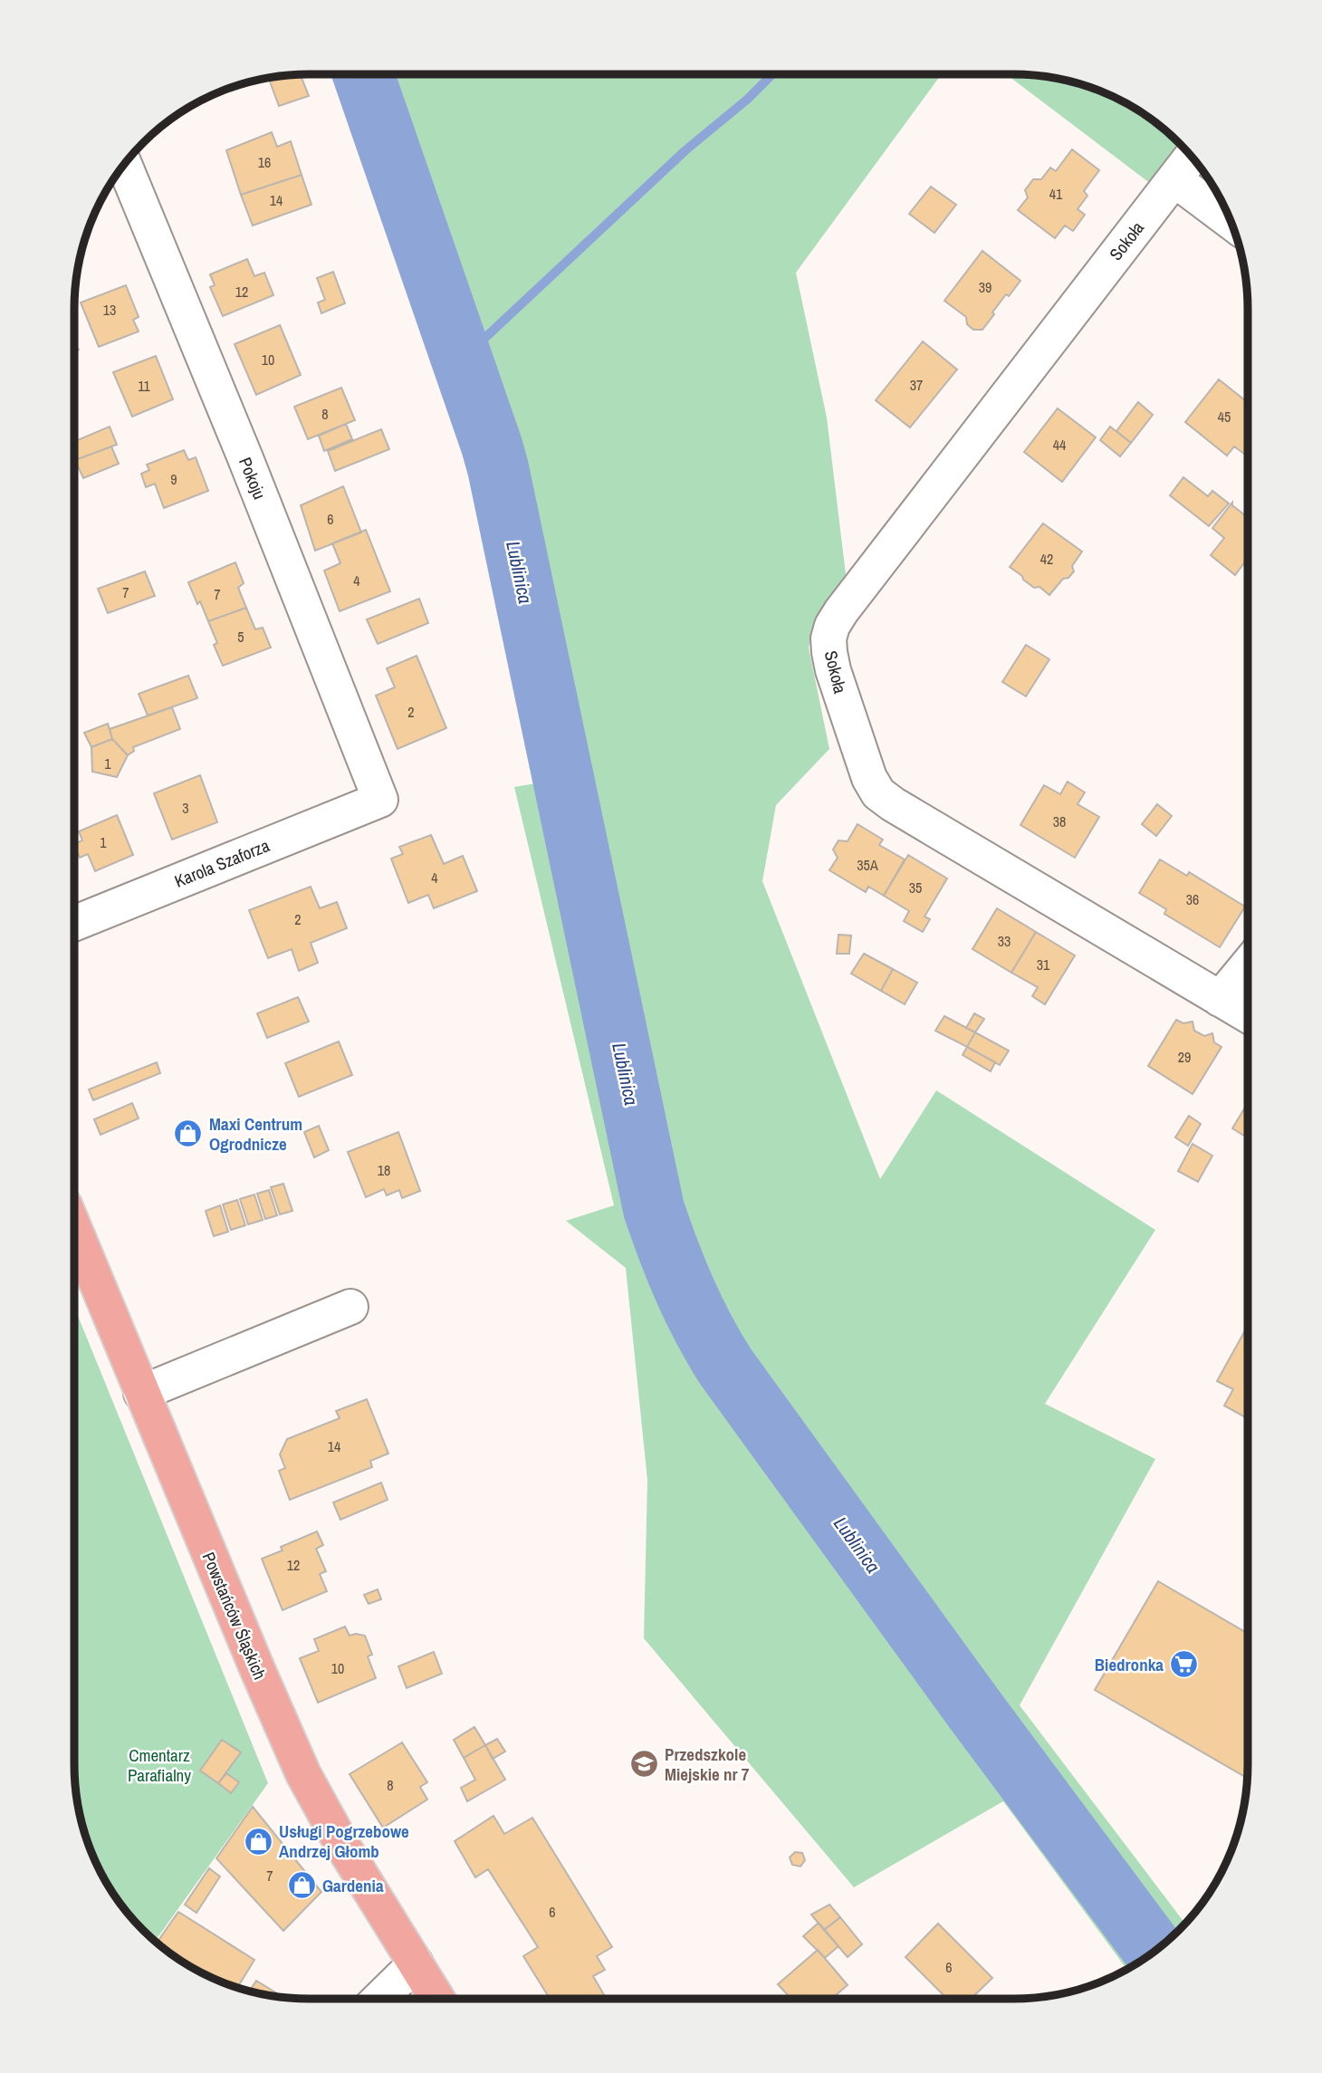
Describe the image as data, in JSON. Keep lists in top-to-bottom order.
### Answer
{
  "streets": {
    "main road": ["Powstańców Śląskich"],
    "street": ["Sokoła", "Pokoju", "Karola Szaforza"]
  },
  "crossings": [
    ["Pokoju", "Karola Szaforza"]
  ],
  "water": ["Lublinica"],
  "parks": ["Cmentarz Parafialny"],
  "places": {
    "shop": ["Maxi Centrum Ogrodnicze", "Usługi Pogrzebowe Andrzej Głomb", "Gardenia"],
    "supermarket": ["Biedronka"],
    "school or university": ["Przedszkole Miejskie nr 7"]
  },
  "house_numbers": [
    "16",
    "41",
    "14",
    "39",
    "12",
    "13",
    "10",
    "37",
    "11",
    "8",
    "45",
    "44",
    "9",
    "6",
    "42",
    "4",
    "7",
    "7",
    "5",
    "2",
    "1",
    "3",
    "38",
    "1",
    "35A",
    "4",
    "35",
    "36",
    "2",
    "33",
    "31",
    "29",
    "18",
    "14",
    "12",
    "10",
    "8",
    "7",
    "6",
    "6"
  ]
}
